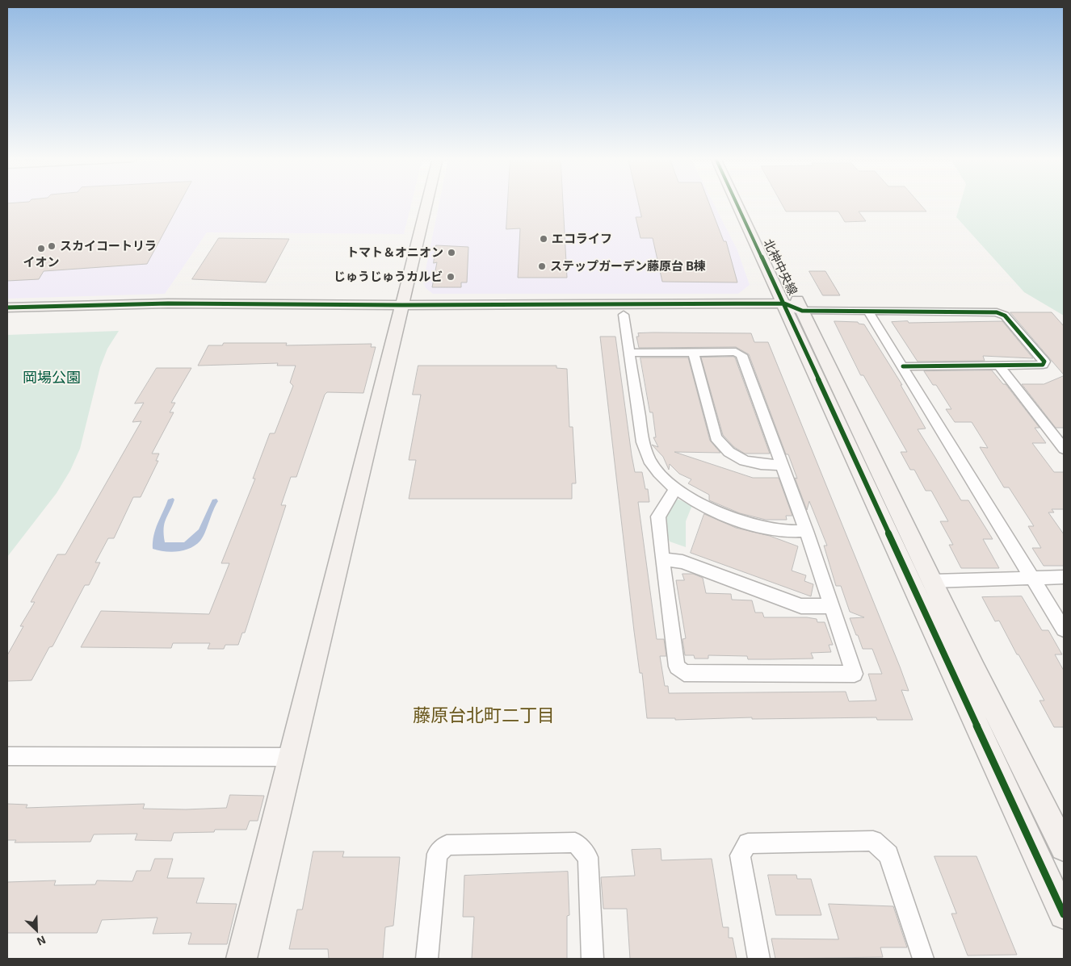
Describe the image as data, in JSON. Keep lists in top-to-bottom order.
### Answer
{
  "streets": {
    "street": ["北神中央線"]
  },
  "districts": ["藤原台北町二丁目"],
  "parks": ["岡場公園"],
  "places": [
    "エコライフ",
    "スカイコートリラ",
    "イオン",
    "トマト＆オニオン",
    "ステップガーデン藤原台 B棟",
    "じゅうじゅうカルビ"
  ],
  "north": "bottom right"
}
